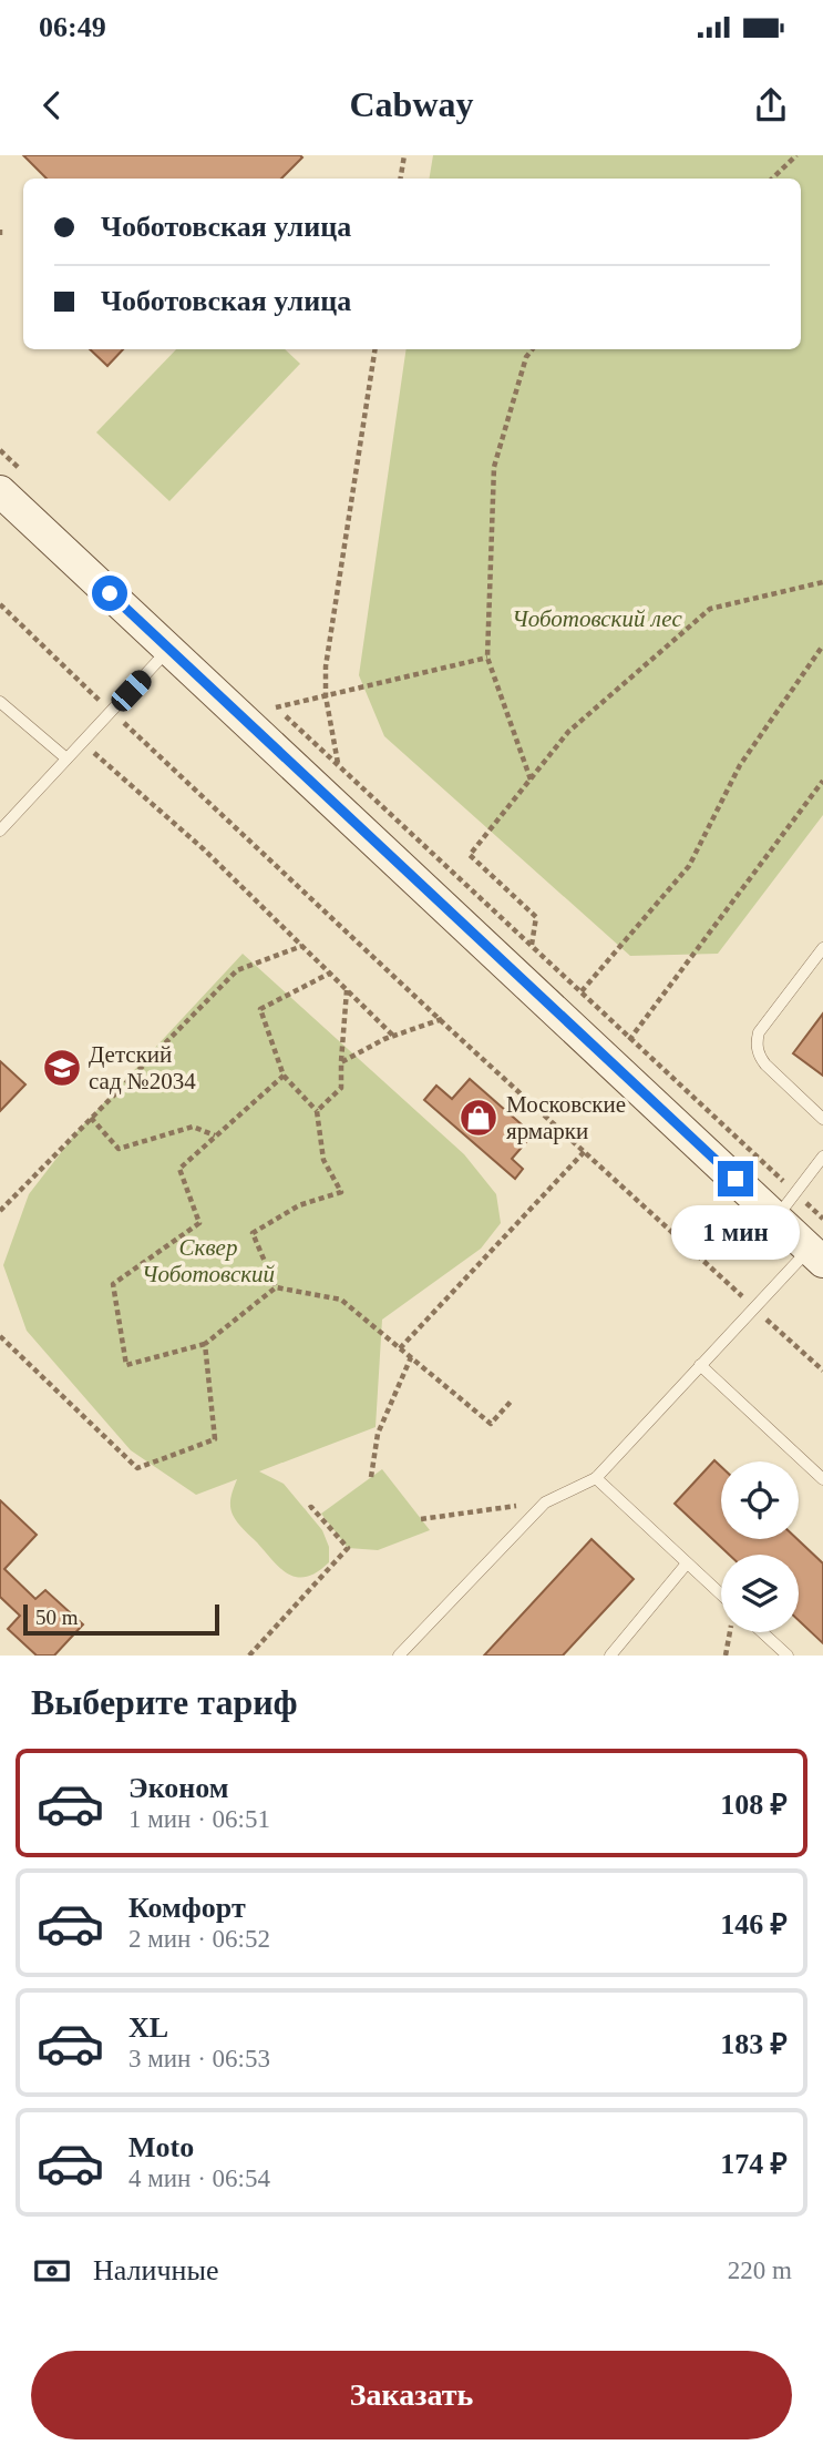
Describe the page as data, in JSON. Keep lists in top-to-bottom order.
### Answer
{
  "parks": ["Чоботовский лес", "Сквер Чоботовский"],
  "places": {
    "school or university": ["Детский сад №2034"],
    "shop": ["Московские ярмарки"]
  },
  "scale_bar": "50 m",
  "page": {
    "status": "06:49",
    "header": "Cabway",
    "banner": ["Чоботовская улица", "Чоботовская улица"],
    "bubble": "1 мин",
    "scale": "50 m",
    "heading": "Выберите тариф",
    "list": [
      {
        "name": "Эконом",
        "note": "1 мин · 06:51",
        "value": "108 ₽"
      },
      {
        "name": "Комфорт",
        "note": "2 мин · 06:52",
        "value": "146 ₽"
      },
      {
        "name": "XL",
        "note": "3 мин · 06:53",
        "value": "183 ₽"
      },
      {
        "name": "Moto",
        "note": "4 мин · 06:54",
        "value": "174 ₽"
      }
    ],
    "pay": ["Наличные", "220 m"],
    "buttons": "Заказать"
  }
}
